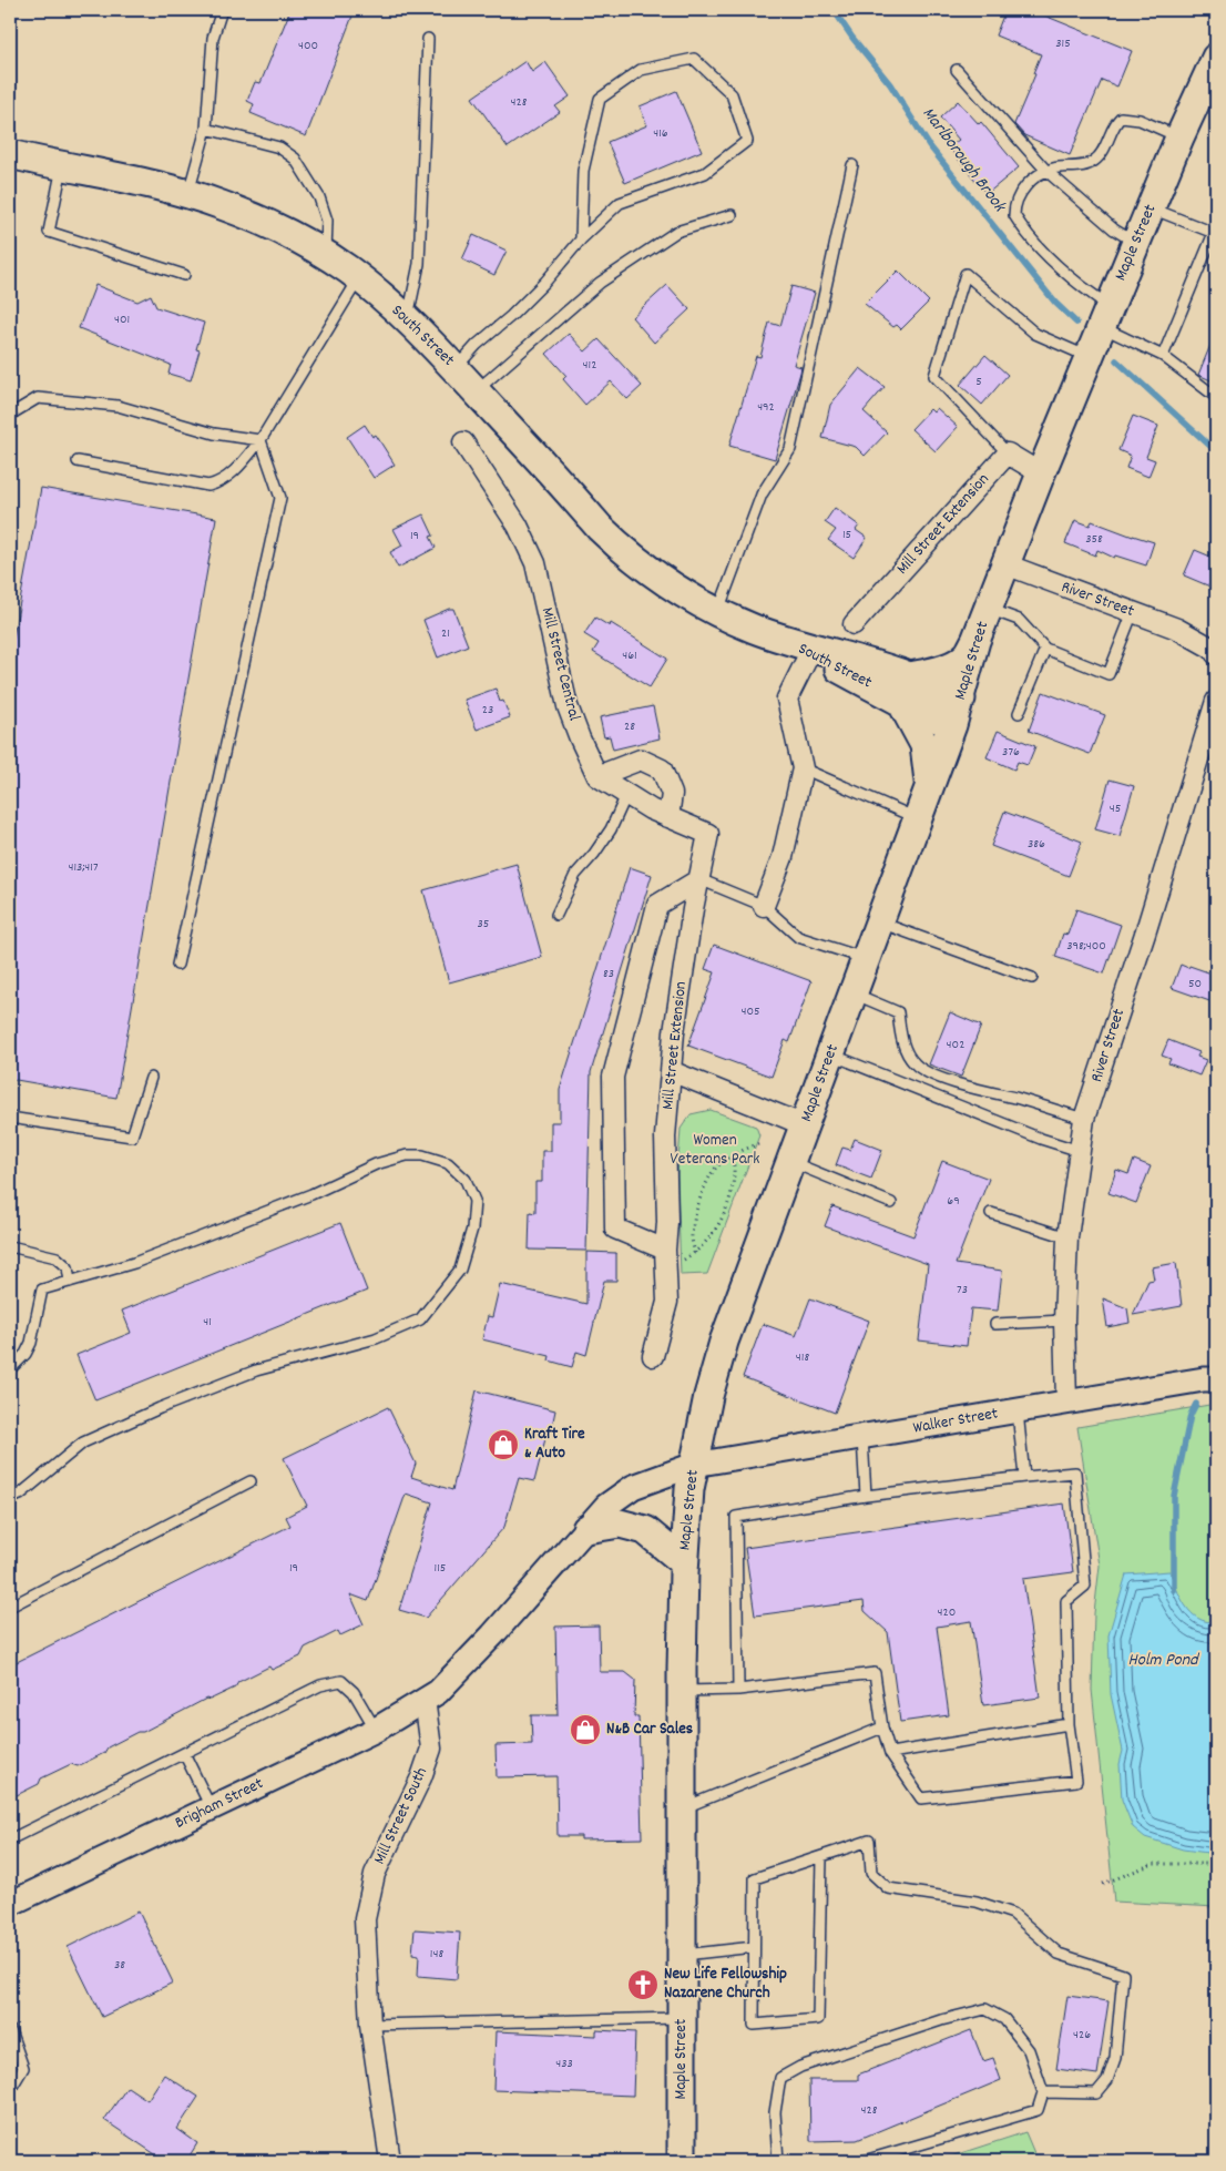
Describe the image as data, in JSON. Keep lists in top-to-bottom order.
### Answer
{
  "streets": {
    "main road": ["Maple Street", "South Street"],
    "street": [
      "Mill Street Extension",
      "River Street",
      "Mill Street Central",
      "Walker Street",
      "Brigham Street",
      "Mill Street South"
    ]
  },
  "crossings": [
    ["Maple Street", "South Street"],
    ["Maple Street", "River Street"],
    ["Maple Street", "Walker Street"],
    ["River Street", "Walker Street"],
    ["Brigham Street", "Mill Street South"]
  ],
  "water": ["Marlborough Brook", "Holm Pond"],
  "parks": ["Women Veterans Park"],
  "places": {
    "shop": ["Kraft Tire & Auto", "N&B Car Sales"],
    "church": ["New Life Fellowship Nazarene Church"]
  },
  "house_numbers": [
    "315",
    "400",
    "428",
    "416",
    "401",
    "412",
    "5",
    "492",
    "15",
    "19",
    "358",
    "21",
    "461",
    "23",
    "28",
    "376",
    "45",
    "386",
    "413;417",
    "35",
    "398;400",
    "83",
    "50",
    "405",
    "402",
    "69",
    "73",
    "41",
    "418",
    "19",
    "115",
    "420",
    "148",
    "38",
    "426",
    "433",
    "428"
  ]
}
